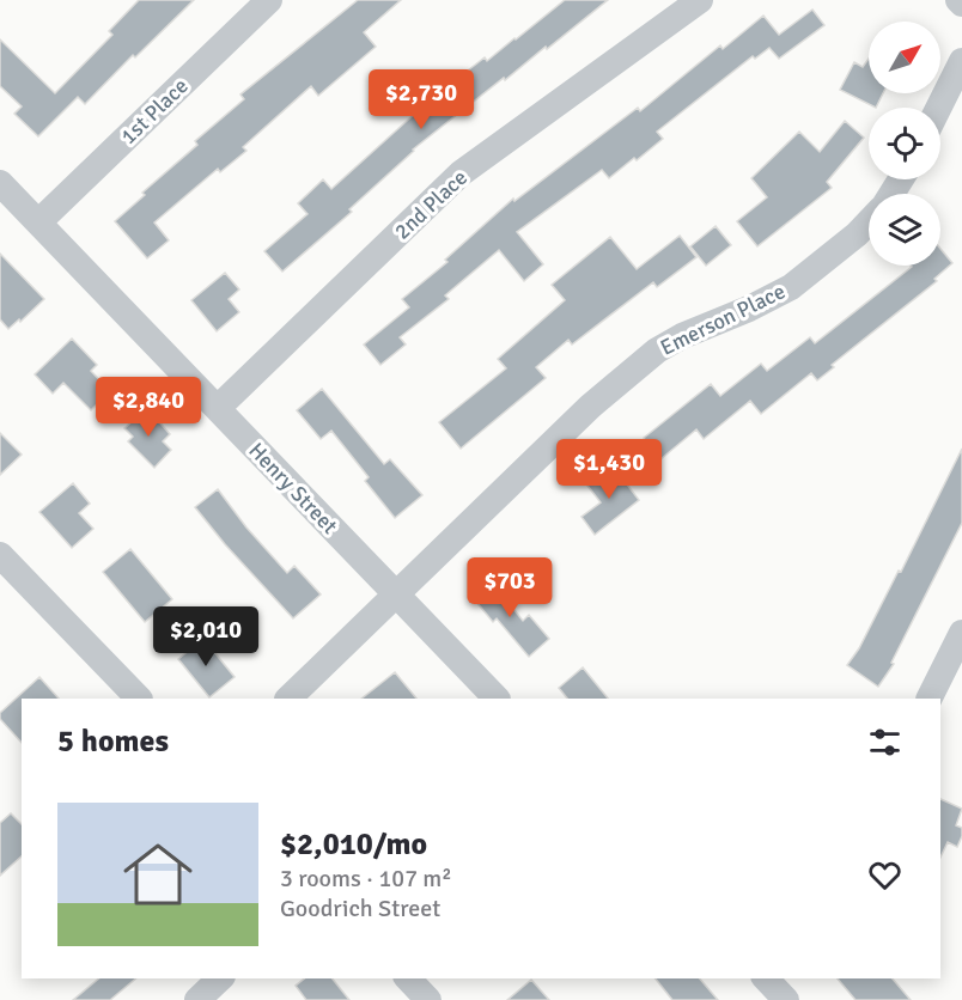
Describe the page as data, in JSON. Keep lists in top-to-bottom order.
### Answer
{
  "streets": {
    "street": [
      "1st Place",
      "2nd Place",
      "Emerson Place",
      "Henry Street"
    ]
  },
  "crossings": [
    ["1st Place", "Henry Street"],
    ["2nd Place", "Henry Street"],
    ["Emerson Place", "Henry Street"]
  ],
  "north": "top right",
  "page": {
    "price": [
      "$2,730",
      "$2,840",
      "$1,430",
      "$703",
      "$2,010"
    ],
    "heading": "5 homes",
    "list": [
      {
        "name": "$2,010/mo",
        "note": "3 rooms · 107 m² · Goodrich Street"
      }
    ]
  }
}
